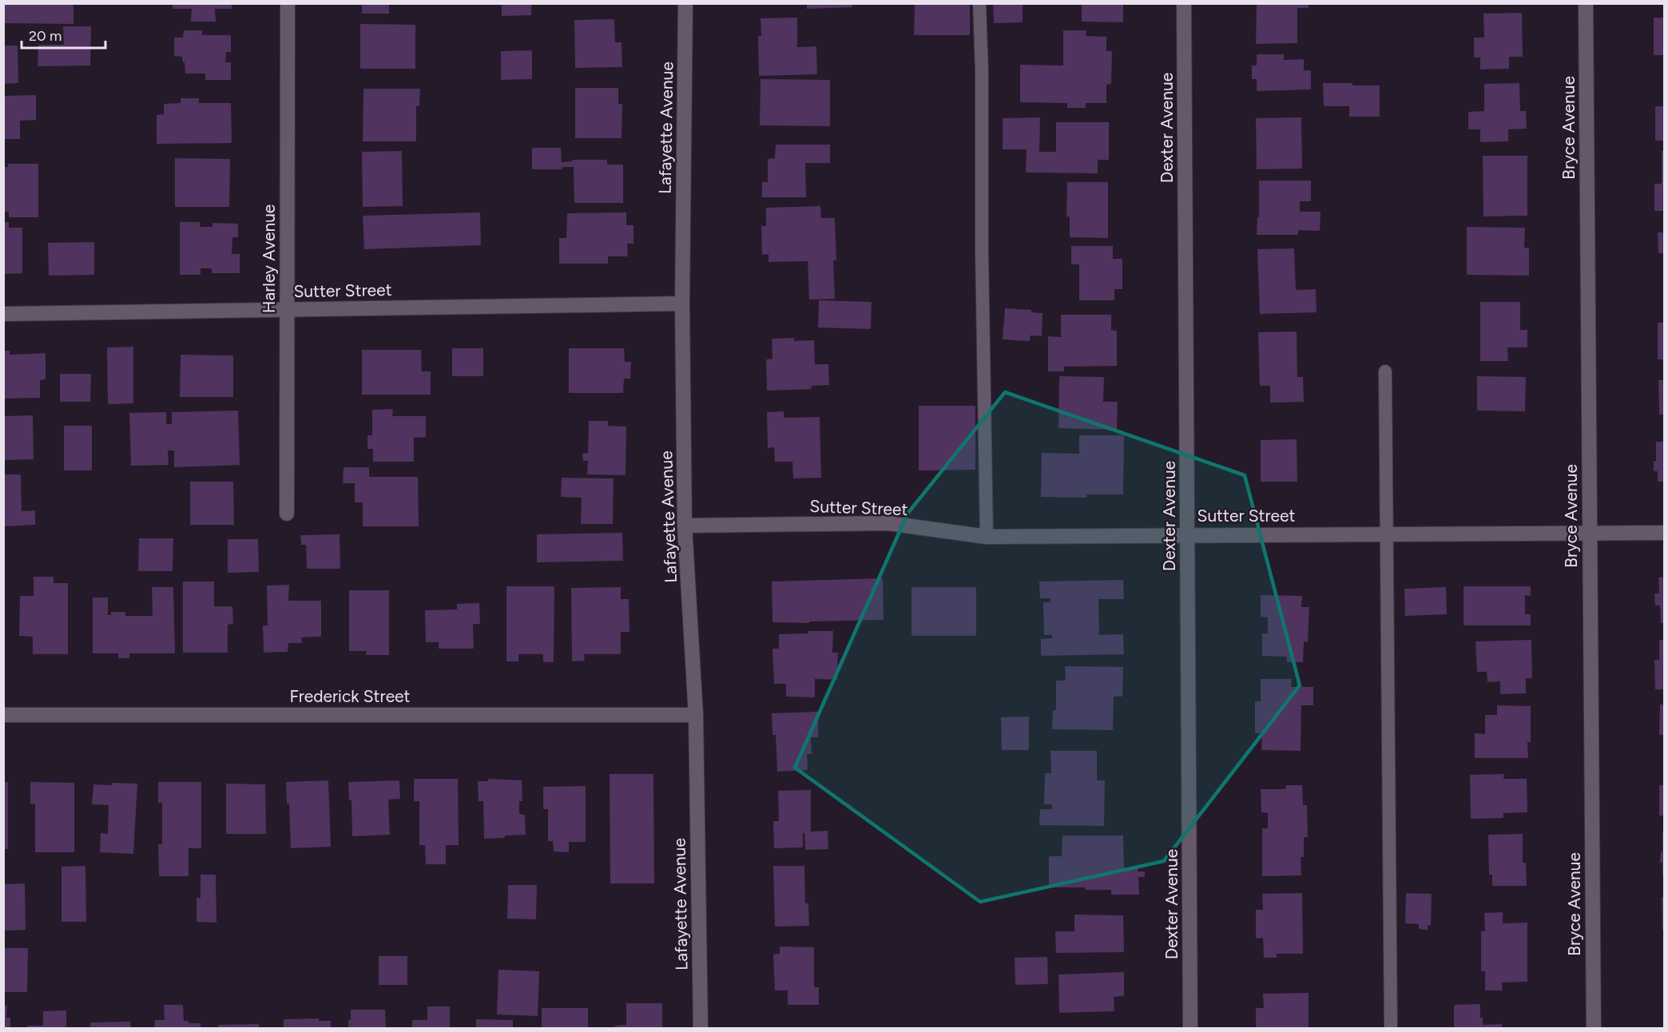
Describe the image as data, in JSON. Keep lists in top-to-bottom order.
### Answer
{
  "streets": {
    "street": [
      "Lafayette Avenue",
      "Dexter Avenue",
      "Bryce Avenue",
      "Harley Avenue",
      "Sutter Street",
      "Frederick Street"
    ]
  },
  "crossings": [
    ["Lafayette Avenue", "Sutter Street"],
    ["Lafayette Avenue", "Frederick Street"],
    ["Dexter Avenue", "Sutter Street"],
    ["Bryce Avenue", "Sutter Street"],
    ["Harley Avenue", "Sutter Street"]
  ],
  "scale_bar": "20 m"
}
